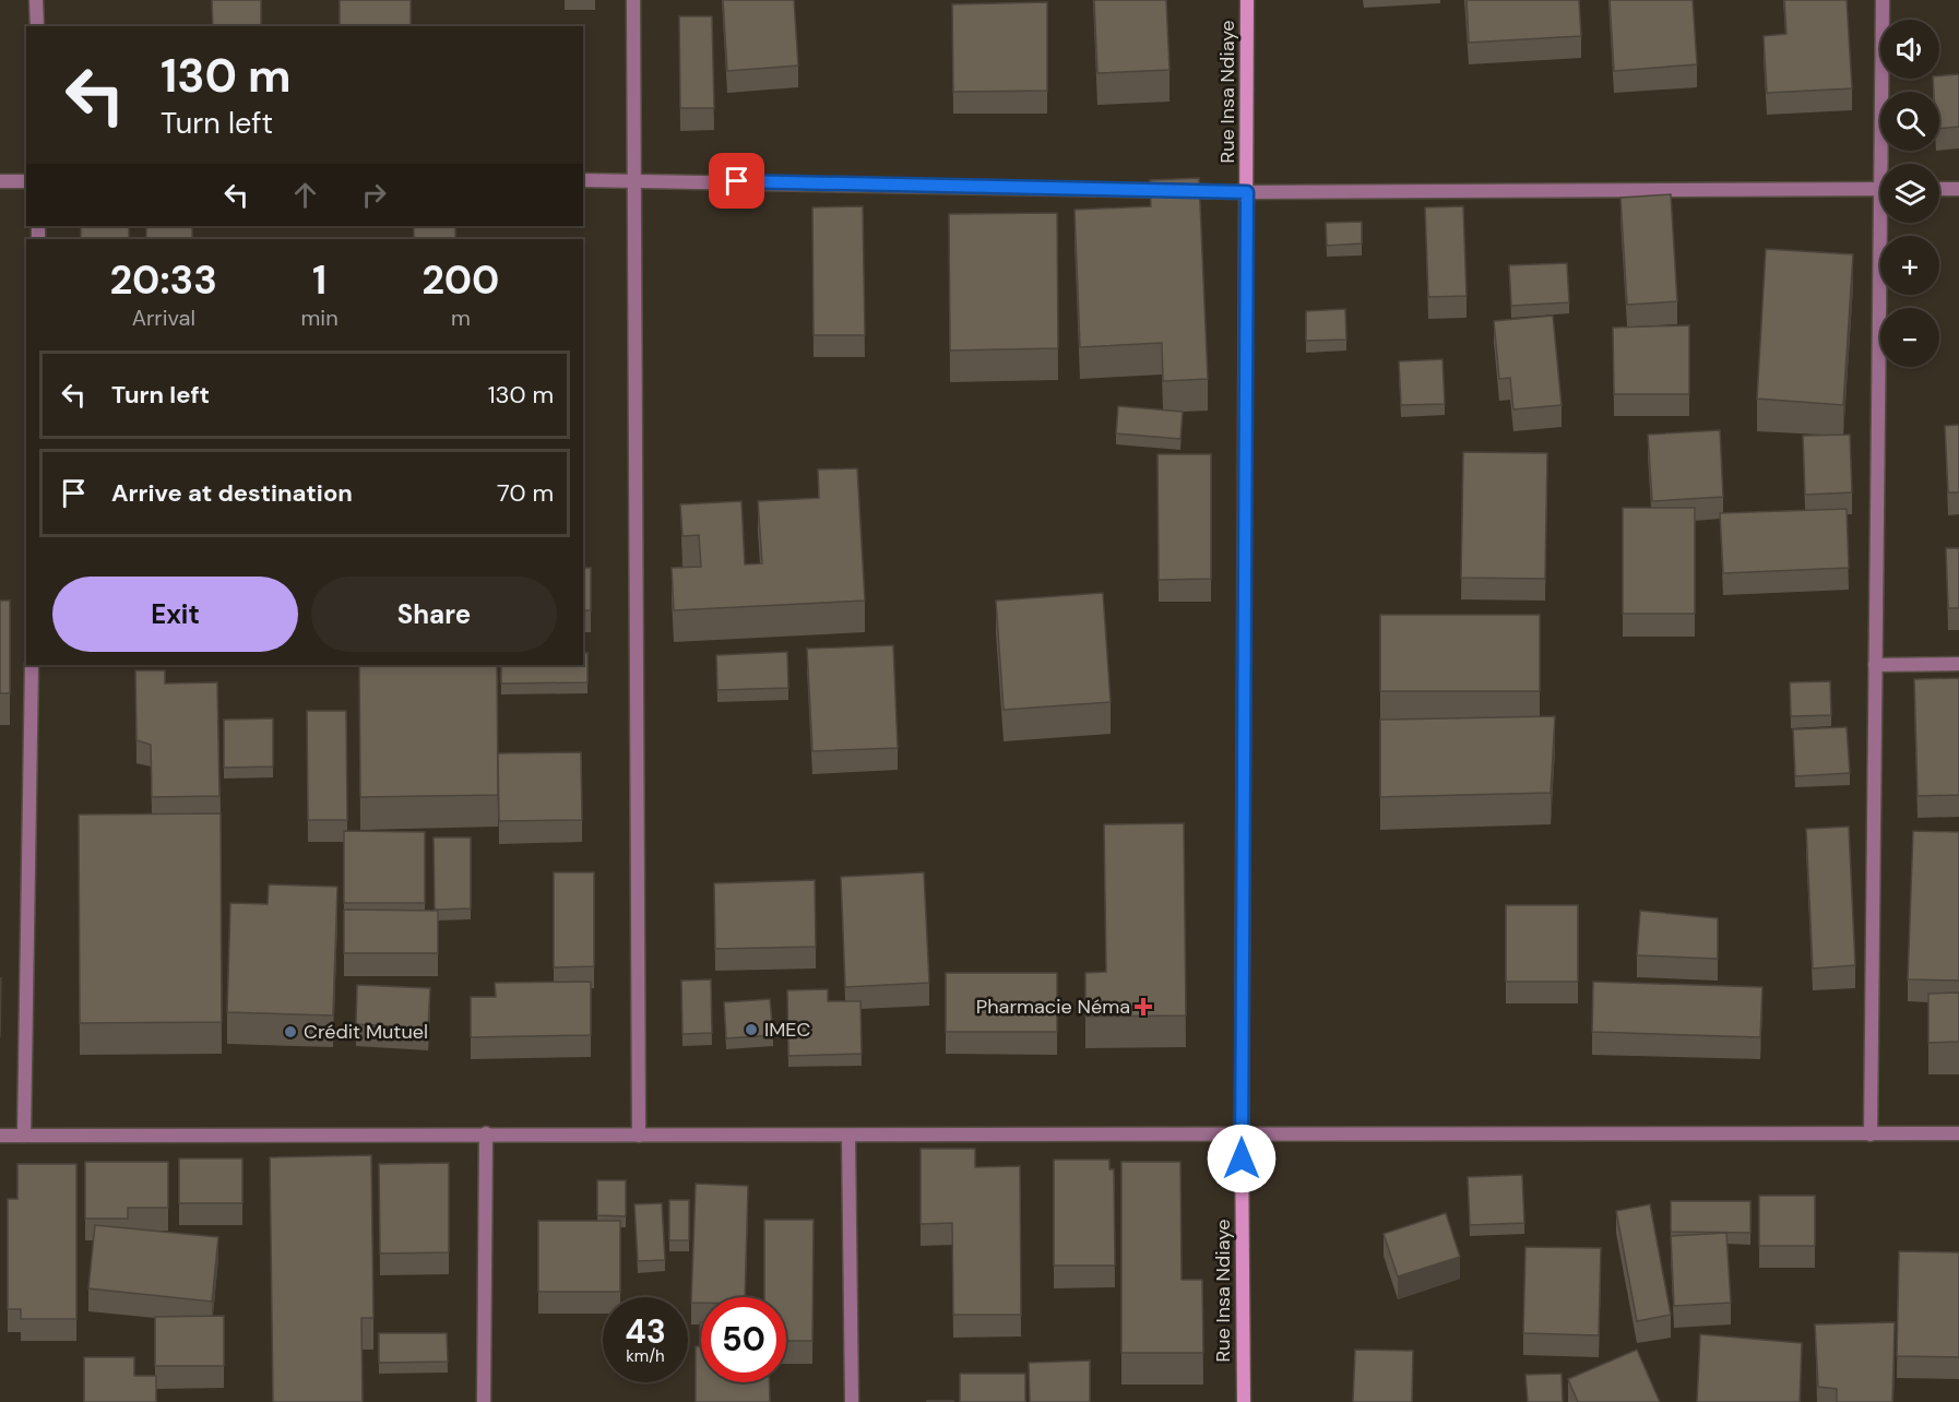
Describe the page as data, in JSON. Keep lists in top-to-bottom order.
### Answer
{
  "streets": {
    "main road": ["Rue Insa Ndiaye"]
  },
  "places": {
    "health": ["Pharmacie Néma"],
    "other": ["IMEC", "Crédit Mutuel"]
  },
  "page": {
    "map_buttons": ["+", "−"],
    "turn": ["130 m", "Turn left"],
    "eta": [
      "20:33",
      "Arrival",
      "1",
      "min",
      "200",
      "m"
    ],
    "list": [
      {
        "name": "Turn left",
        "value": "130 m"
      },
      {
        "name": "Arrive at destination",
        "value": "70 m"
      }
    ],
    "buttons": ["Exit", "Share"],
    "speed": "43 km/h",
    "limit": "50"
  }
}
